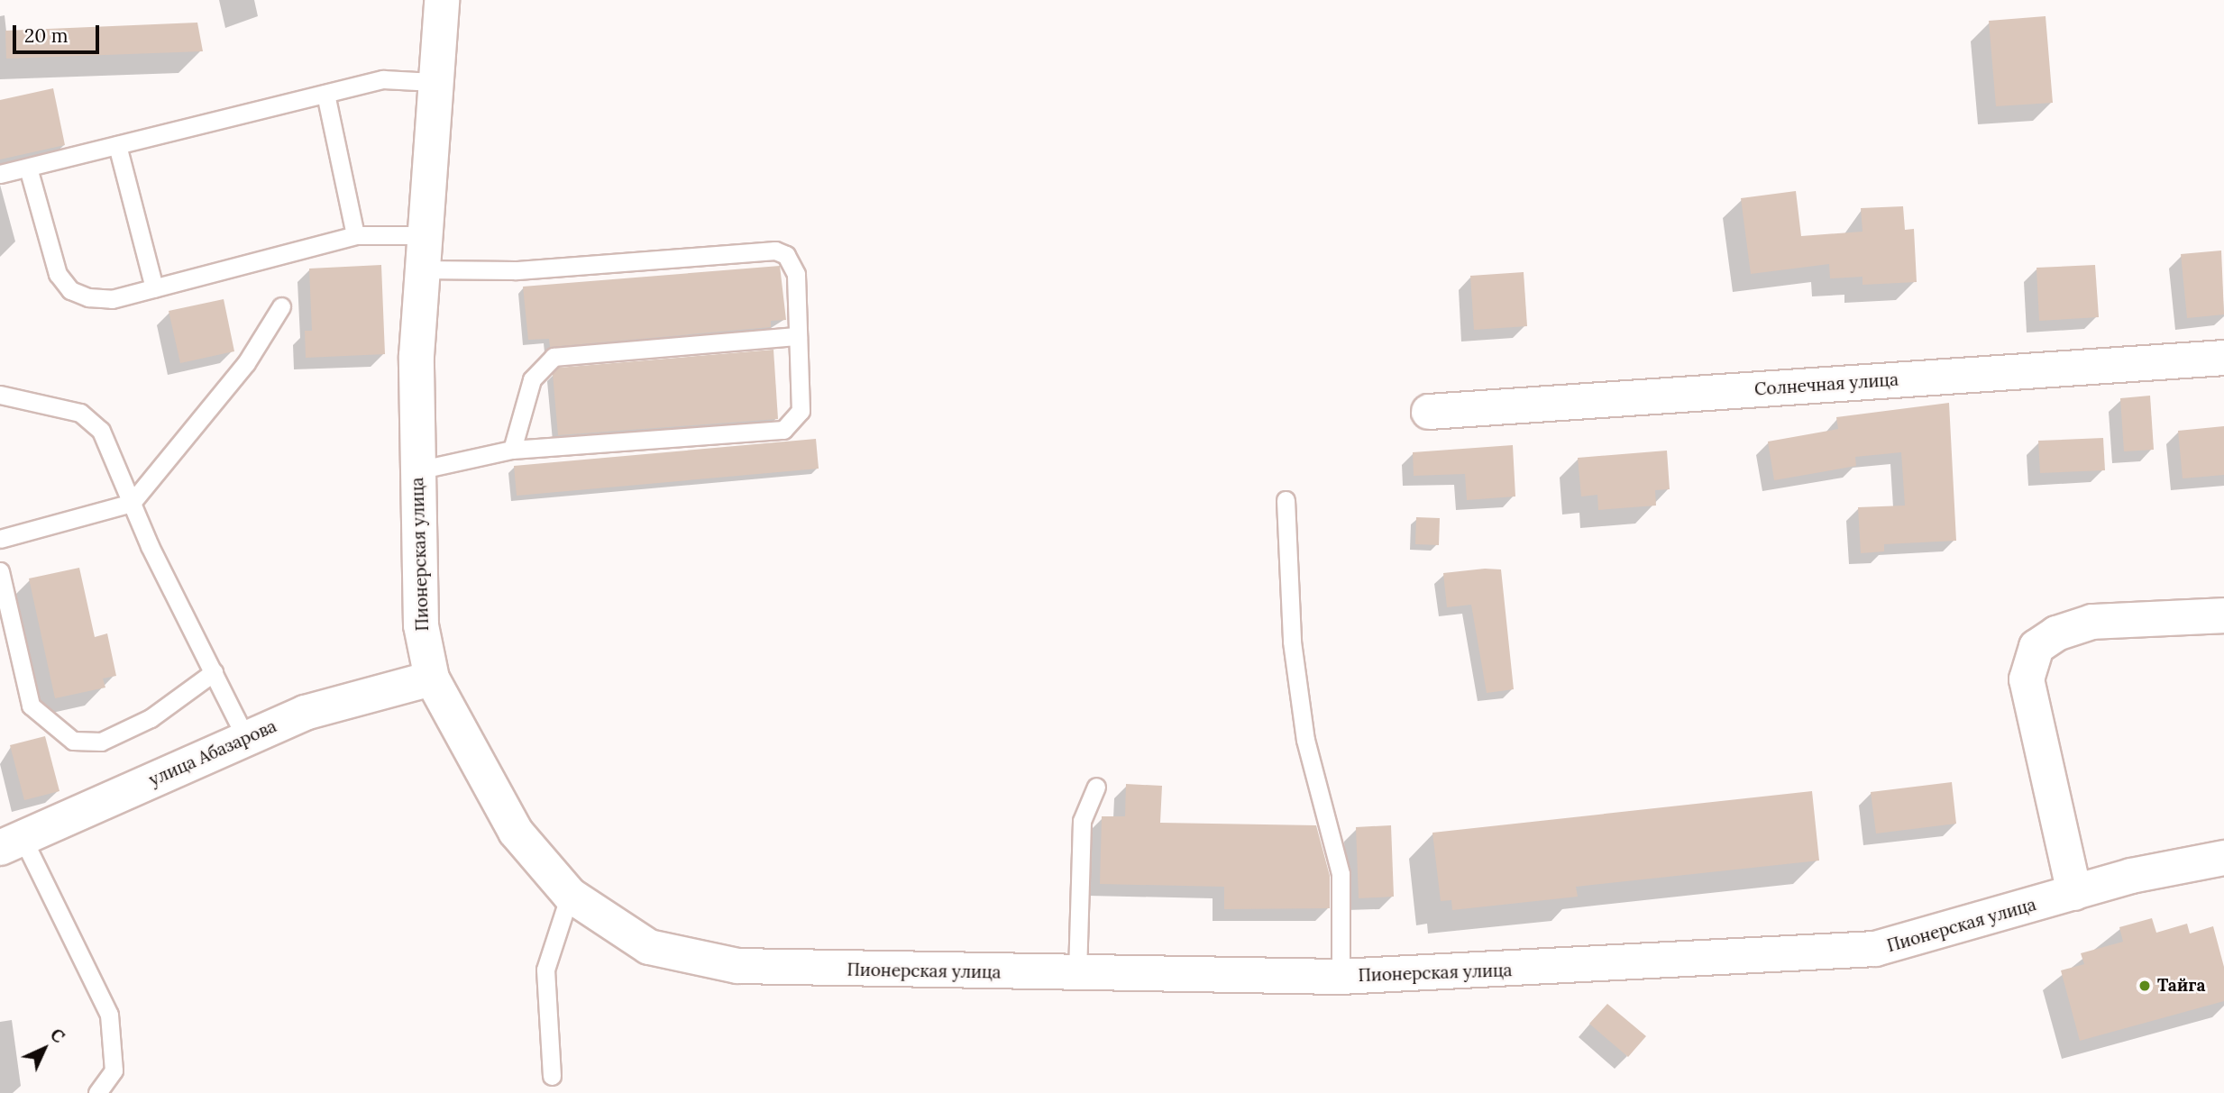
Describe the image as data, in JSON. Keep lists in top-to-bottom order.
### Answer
{
  "streets": {
    "street": ["Солнечная улица", "Пионерская улица", "улица Абазарова"]
  },
  "crossings": [
    ["Пионерская улица", "улица Абазарова"]
  ],
  "places": ["Тайга"],
  "scale_bar": "20 m",
  "north": "top right"
}
